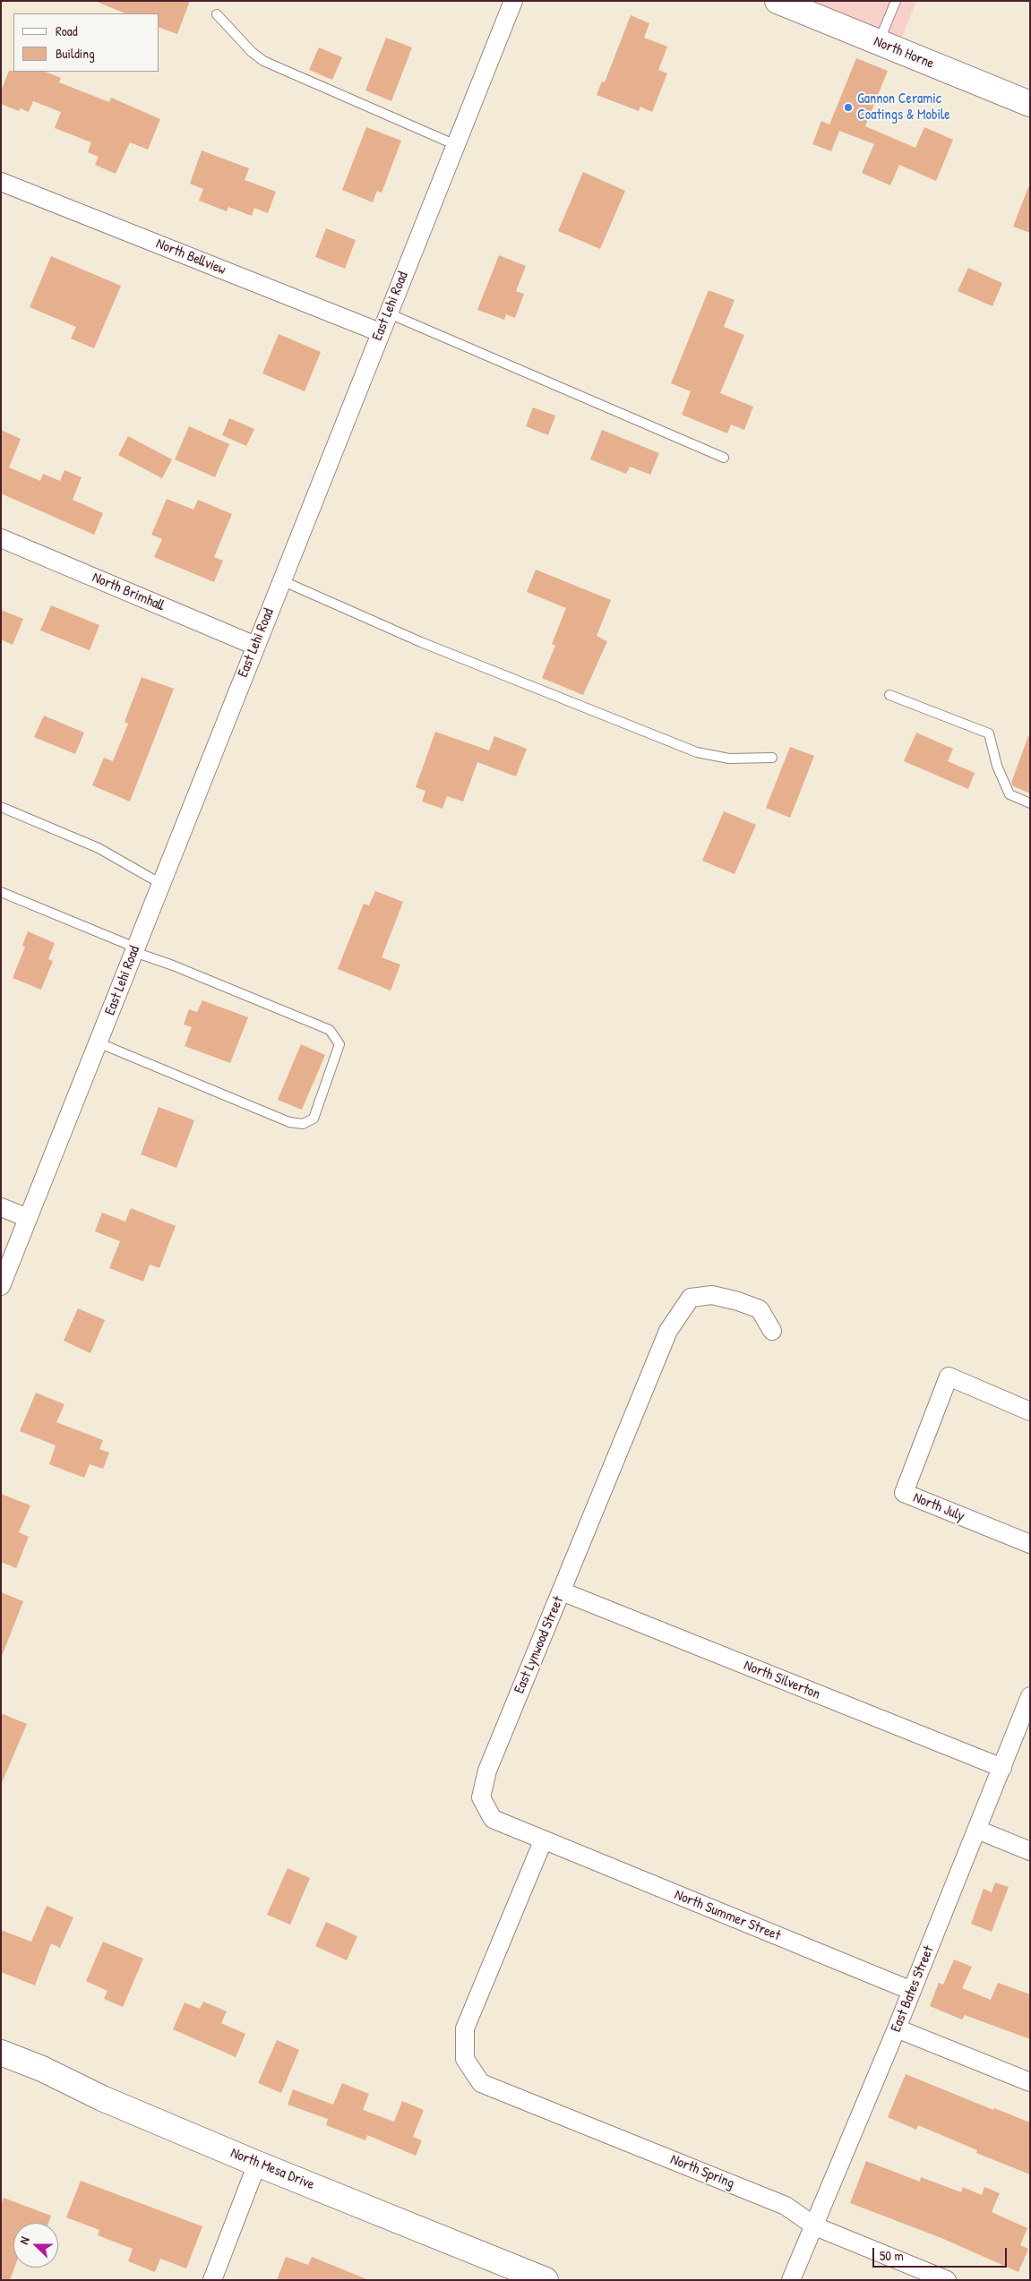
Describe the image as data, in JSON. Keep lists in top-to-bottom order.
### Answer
{
  "streets": {
    "street": [
      "North Horne",
      "North Bellview",
      "East Lehi Road",
      "North Brimhall",
      "North July",
      "East Lynwood Street",
      "North Silverton",
      "North Summer Street",
      "East Bates Street",
      "North Mesa Drive",
      "North Spring"
    ]
  },
  "crossings": [
    ["North Bellview", "East Lehi Road"],
    ["East Lehi Road", "North Brimhall"],
    ["East Lynwood Street", "North Silverton"],
    ["East Lynwood Street", "North Summer Street"],
    ["East Lynwood Street", "North Spring"],
    ["North Silverton", "East Bates Street"],
    ["North Summer Street", "East Bates Street"],
    ["North Summer Street", "North Spring"],
    ["East Bates Street", "North Spring"]
  ],
  "places": ["Gannon Ceramic Coatings & Mobile"],
  "legend": ["Road", "Building"],
  "scale_bar": "50 m",
  "north": "left"
}
